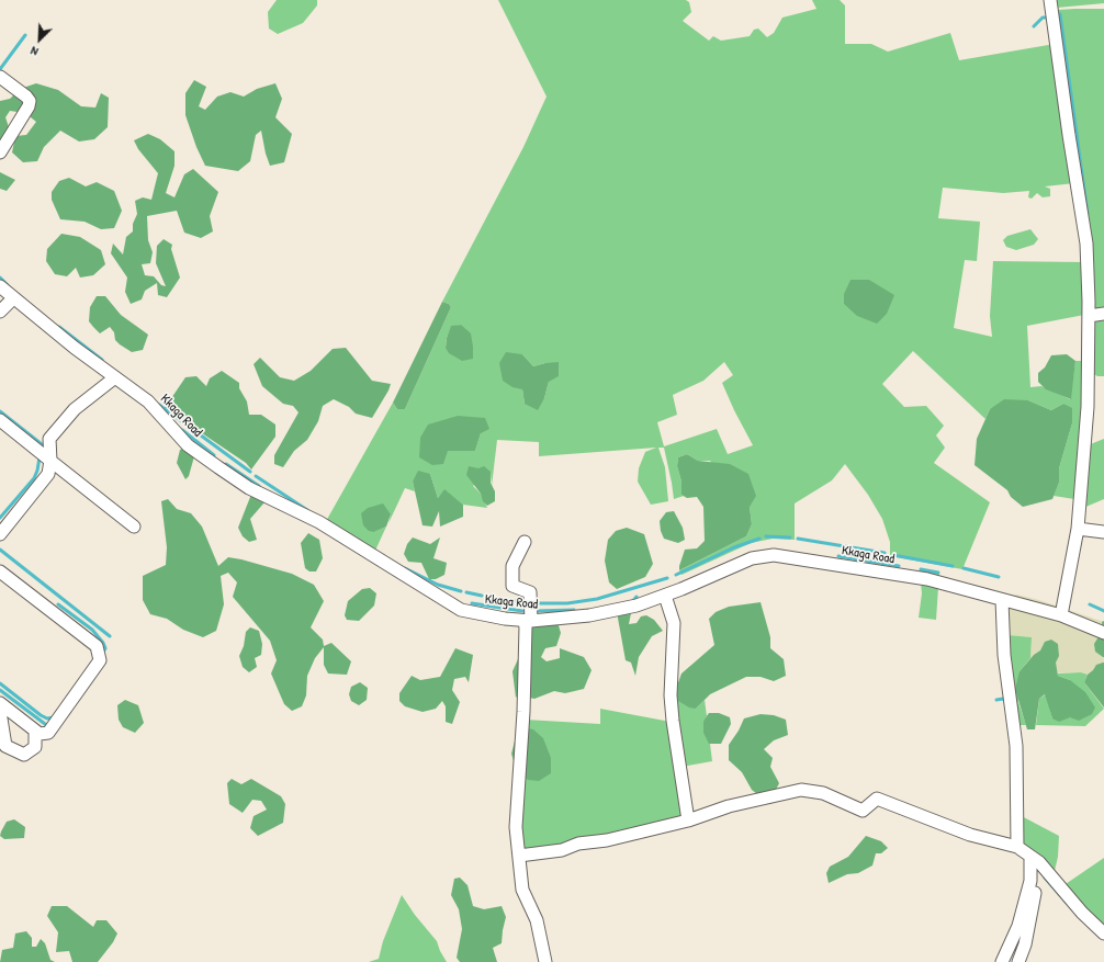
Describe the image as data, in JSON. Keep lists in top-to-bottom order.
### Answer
{
  "streets": {
    "street": ["Kkaga Road"]
  },
  "north": "bottom left"
}
